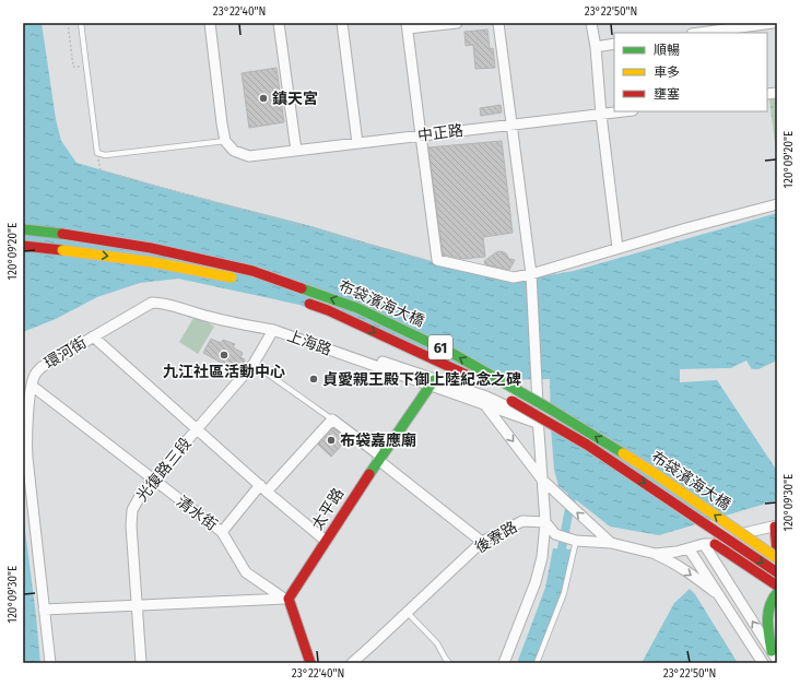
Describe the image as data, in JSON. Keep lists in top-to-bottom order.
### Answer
{
  "streets": {
    "main road": ["布袋濱海大橋", "61", "太平路"],
    "street": [
      "中正路",
      "上海路",
      "環河街",
      "光復路三段",
      "清水街",
      "後寮路"
    ]
  },
  "crossings": [
    ["上海路", "環河街"],
    ["上海路", "光復路三段"],
    ["上海路", "太平路"],
    ["環河街", "光復路三段"],
    ["環河街", "清水街"],
    ["光復路三段", "清水街"],
    ["太平路", "清水街"]
  ],
  "places": [
    "鎮天宮",
    "九江社區活動中心",
    "貞愛親王殿下御上陸紀念之碑",
    "布袋嘉應廟"
  ],
  "legend": ["順暢", "車多", "壅塞"],
  "coordinates": [
    "23°22'40\"N",
    "23°22'50\"N",
    "120°09'20\"E",
    "120°09'30\"E"
  ]
}
